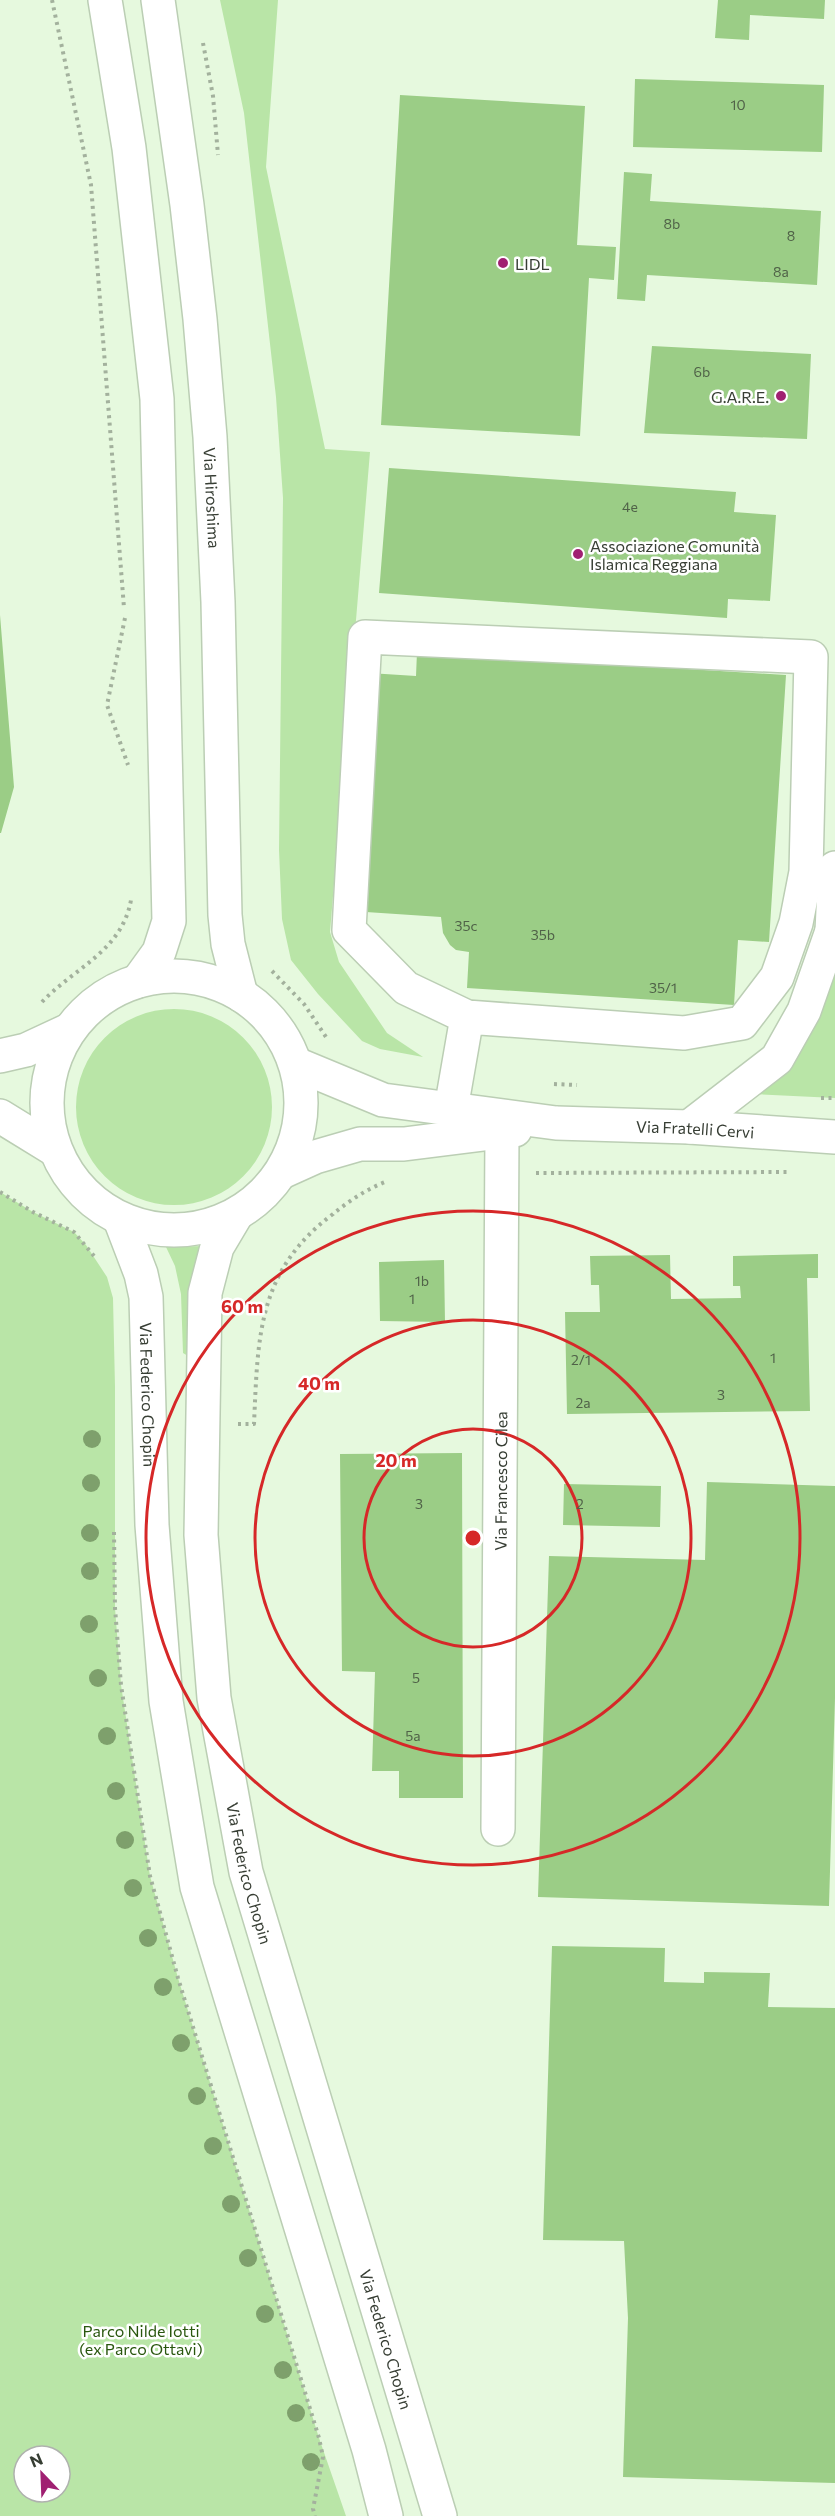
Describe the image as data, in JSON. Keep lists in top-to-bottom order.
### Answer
{
  "streets": {
    "main road": [
      "Via Hiroshima",
      "Via Fratelli Cervi",
      "Via Federico Chopin",
      "Via Francesco Cilea"
    ]
  },
  "crossings": [
    ["Via Hiroshima", "Via Fratelli Cervi"],
    ["Via Fratelli Cervi", "Via Federico Chopin"],
    ["Via Fratelli Cervi", "Via Francesco Cilea"]
  ],
  "parks": ["Parco Nilde Iotti (ex Parco Ottavi)"],
  "places": ["LIDL", "G.A.R.E.", "Associazione Comunità Islamica Reggiana"],
  "house_numbers": [
    "10",
    "8b",
    "8",
    "8a",
    "6b",
    "4e",
    "35c",
    "35b",
    "35/1",
    "1b",
    "1",
    "1",
    "2/1",
    "3",
    "2a",
    "3",
    "2",
    "5",
    "5a"
  ],
  "north": "top left",
  "rings": ["60 m", "40 m", "20 m"]
}
